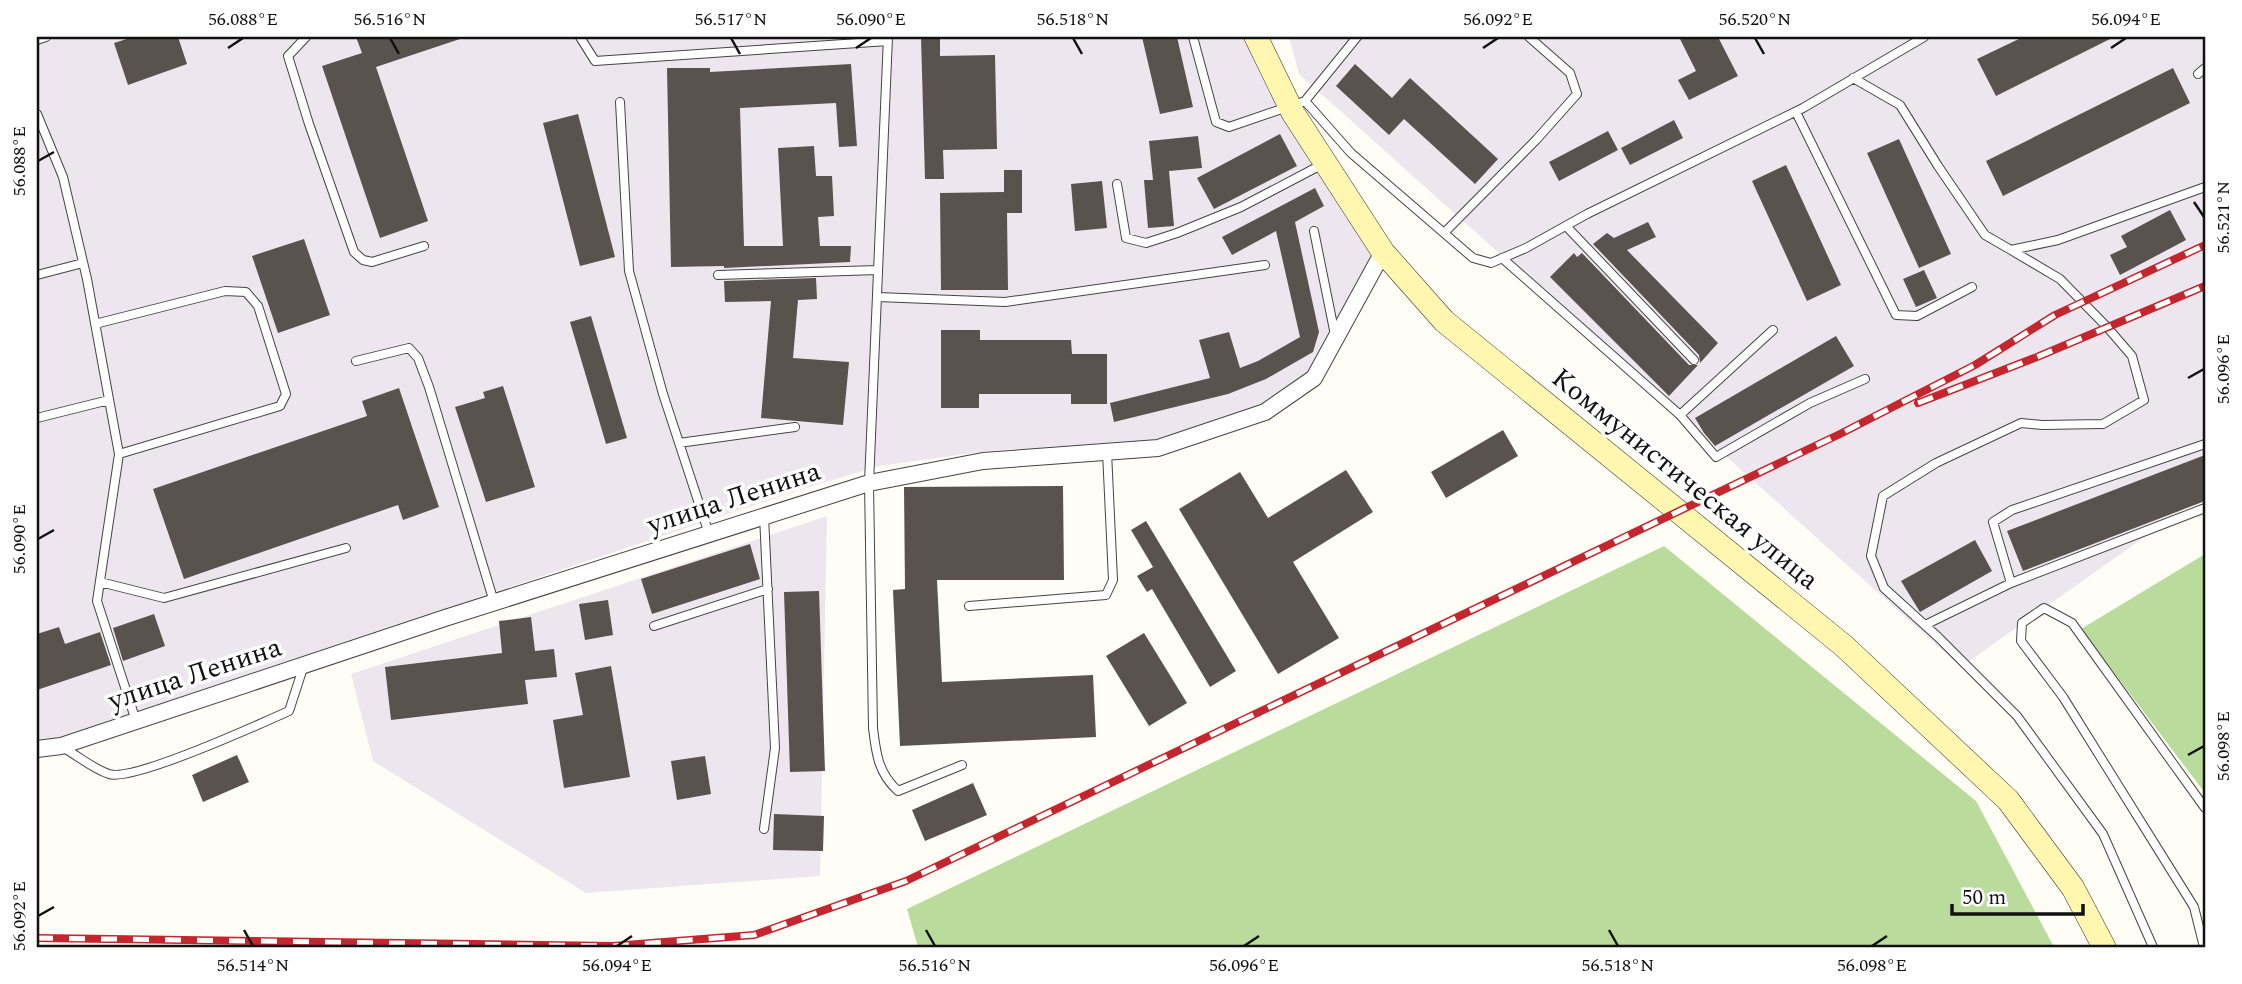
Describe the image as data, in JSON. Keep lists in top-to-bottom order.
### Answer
{
  "streets": {
    "main road": ["Коммунистическая улица"],
    "street": ["улица Ленина"]
  },
  "crossings": [
    ["Коммунистическая улица", "улица Ленина"]
  ],
  "scale_bar": "50 m",
  "coordinates": [
    "56.088°E",
    "56.516°N",
    "56.517°N",
    "56.090°E",
    "56.518°N",
    "56.092°E",
    "56.520°N",
    "56.094°E",
    "56.521°N",
    "56.096°E",
    "56.098°E",
    "56.514°N"
  ]
}
